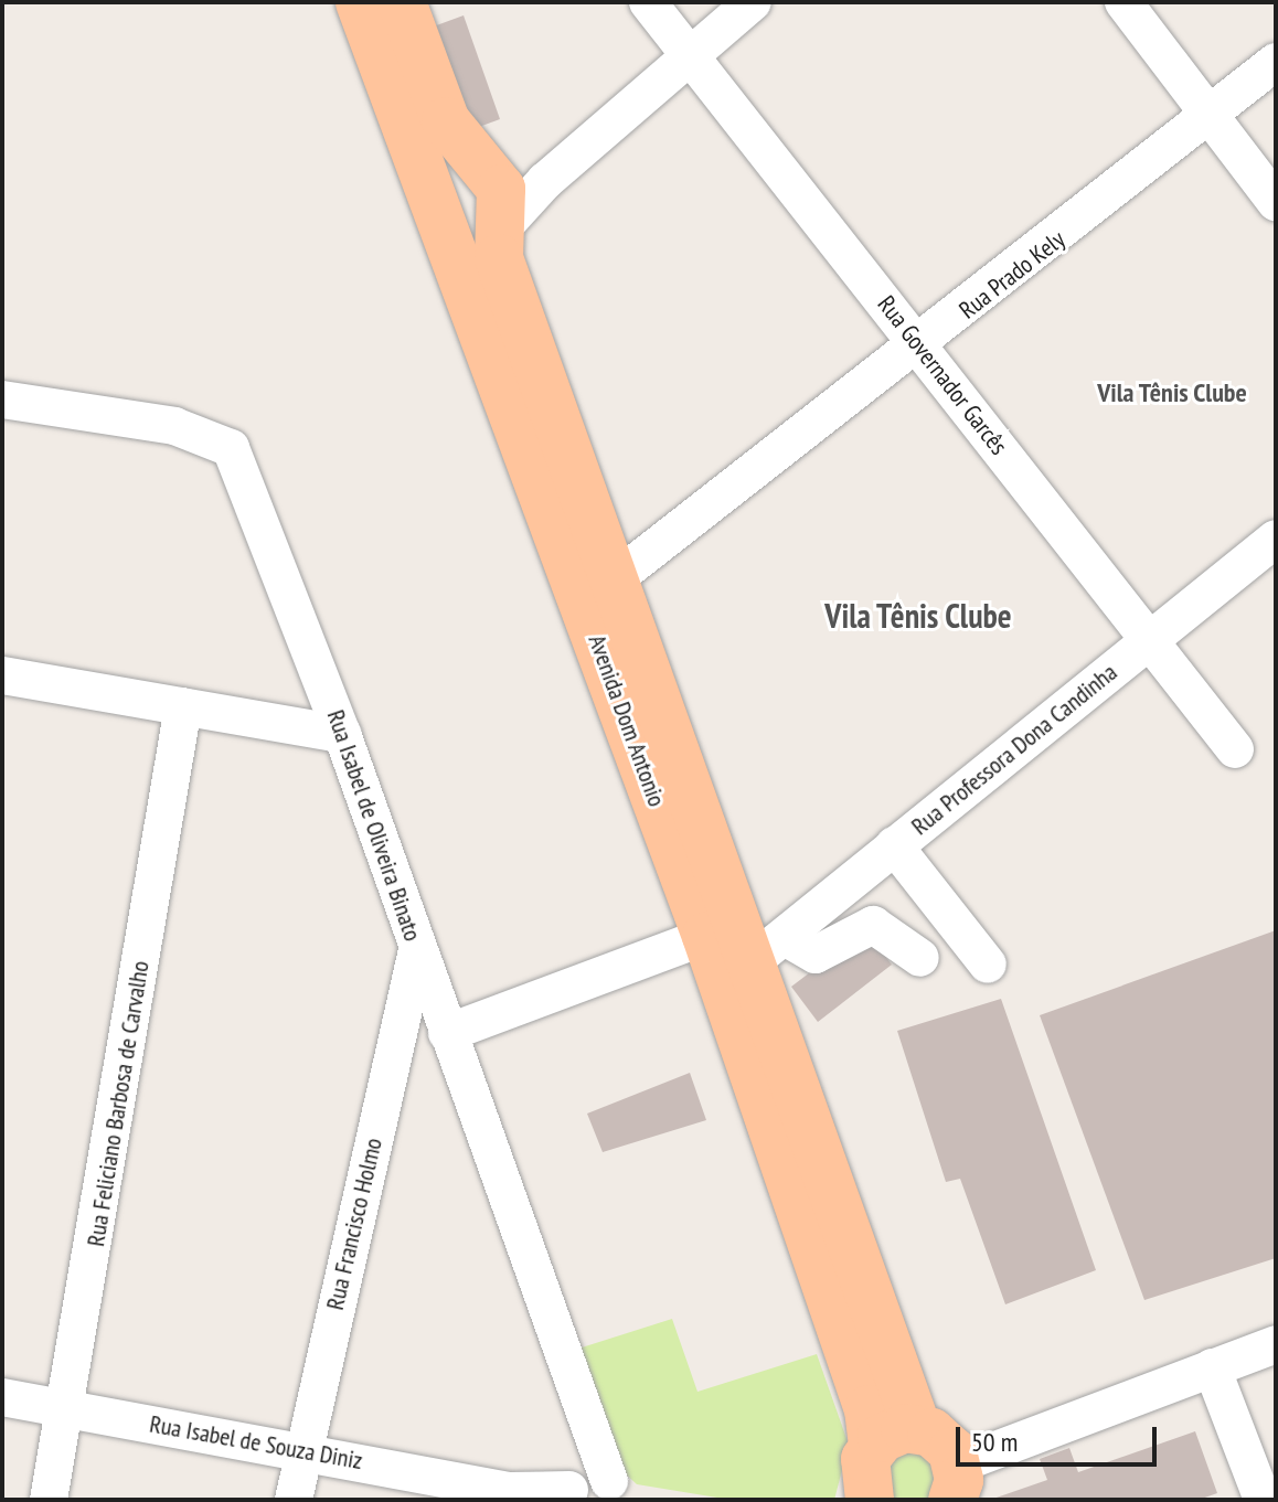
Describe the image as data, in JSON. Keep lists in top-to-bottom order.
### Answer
{
  "streets": {
    "main road": ["Avenida Dom Antonio"],
    "street": [
      "Rua Prado Kely",
      "Rua Governador Garcês",
      "Rua Professora Dona Candinha",
      "Rua Isabel de Oliveira Binato",
      "Rua Feliciano Barbosa de Carvalho",
      "Rua Francisco Holmo",
      "Rua Isabel de Souza Diniz"
    ]
  },
  "crossings": [
    ["Rua Prado Kely", "Rua Governador Garcês"],
    ["Rua Prado Kely", "Avenida Dom Antonio"],
    ["Rua Governador Garcês", "Rua Professora Dona Candinha"],
    ["Avenida Dom Antonio", "Rua Professora Dona Candinha"],
    ["Rua Isabel de Oliveira Binato", "Rua Francisco Holmo"],
    ["Rua Isabel de Oliveira Binato", "Rua Isabel de Souza Diniz"],
    ["Rua Feliciano Barbosa de Carvalho", "Rua Isabel de Souza Diniz"],
    ["Rua Francisco Holmo", "Rua Isabel de Souza Diniz"]
  ],
  "districts": ["Vila Tênis Clube", "Vila Tênis Clube"],
  "scale_bar": "50 m"
}
